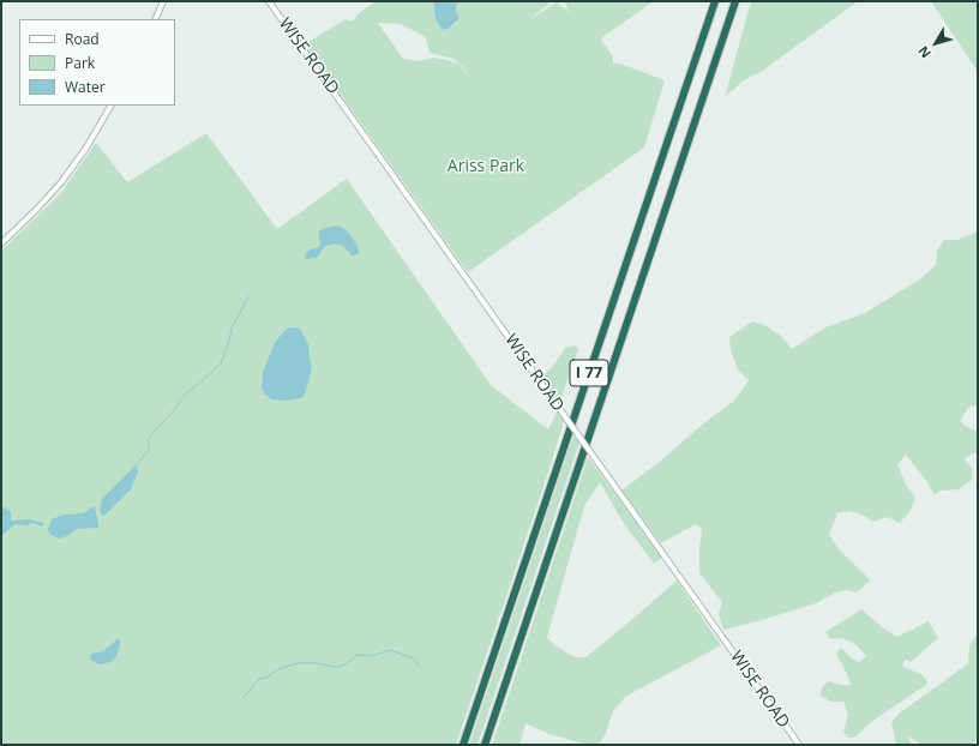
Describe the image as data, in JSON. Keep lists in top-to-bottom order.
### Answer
{
  "streets": {
    "highway": ["I 77"],
    "street": ["WISE ROAD"]
  },
  "parks": ["Ariss Park"],
  "legend": ["Road", "Park", "Water"],
  "north": "bottom left"
}
